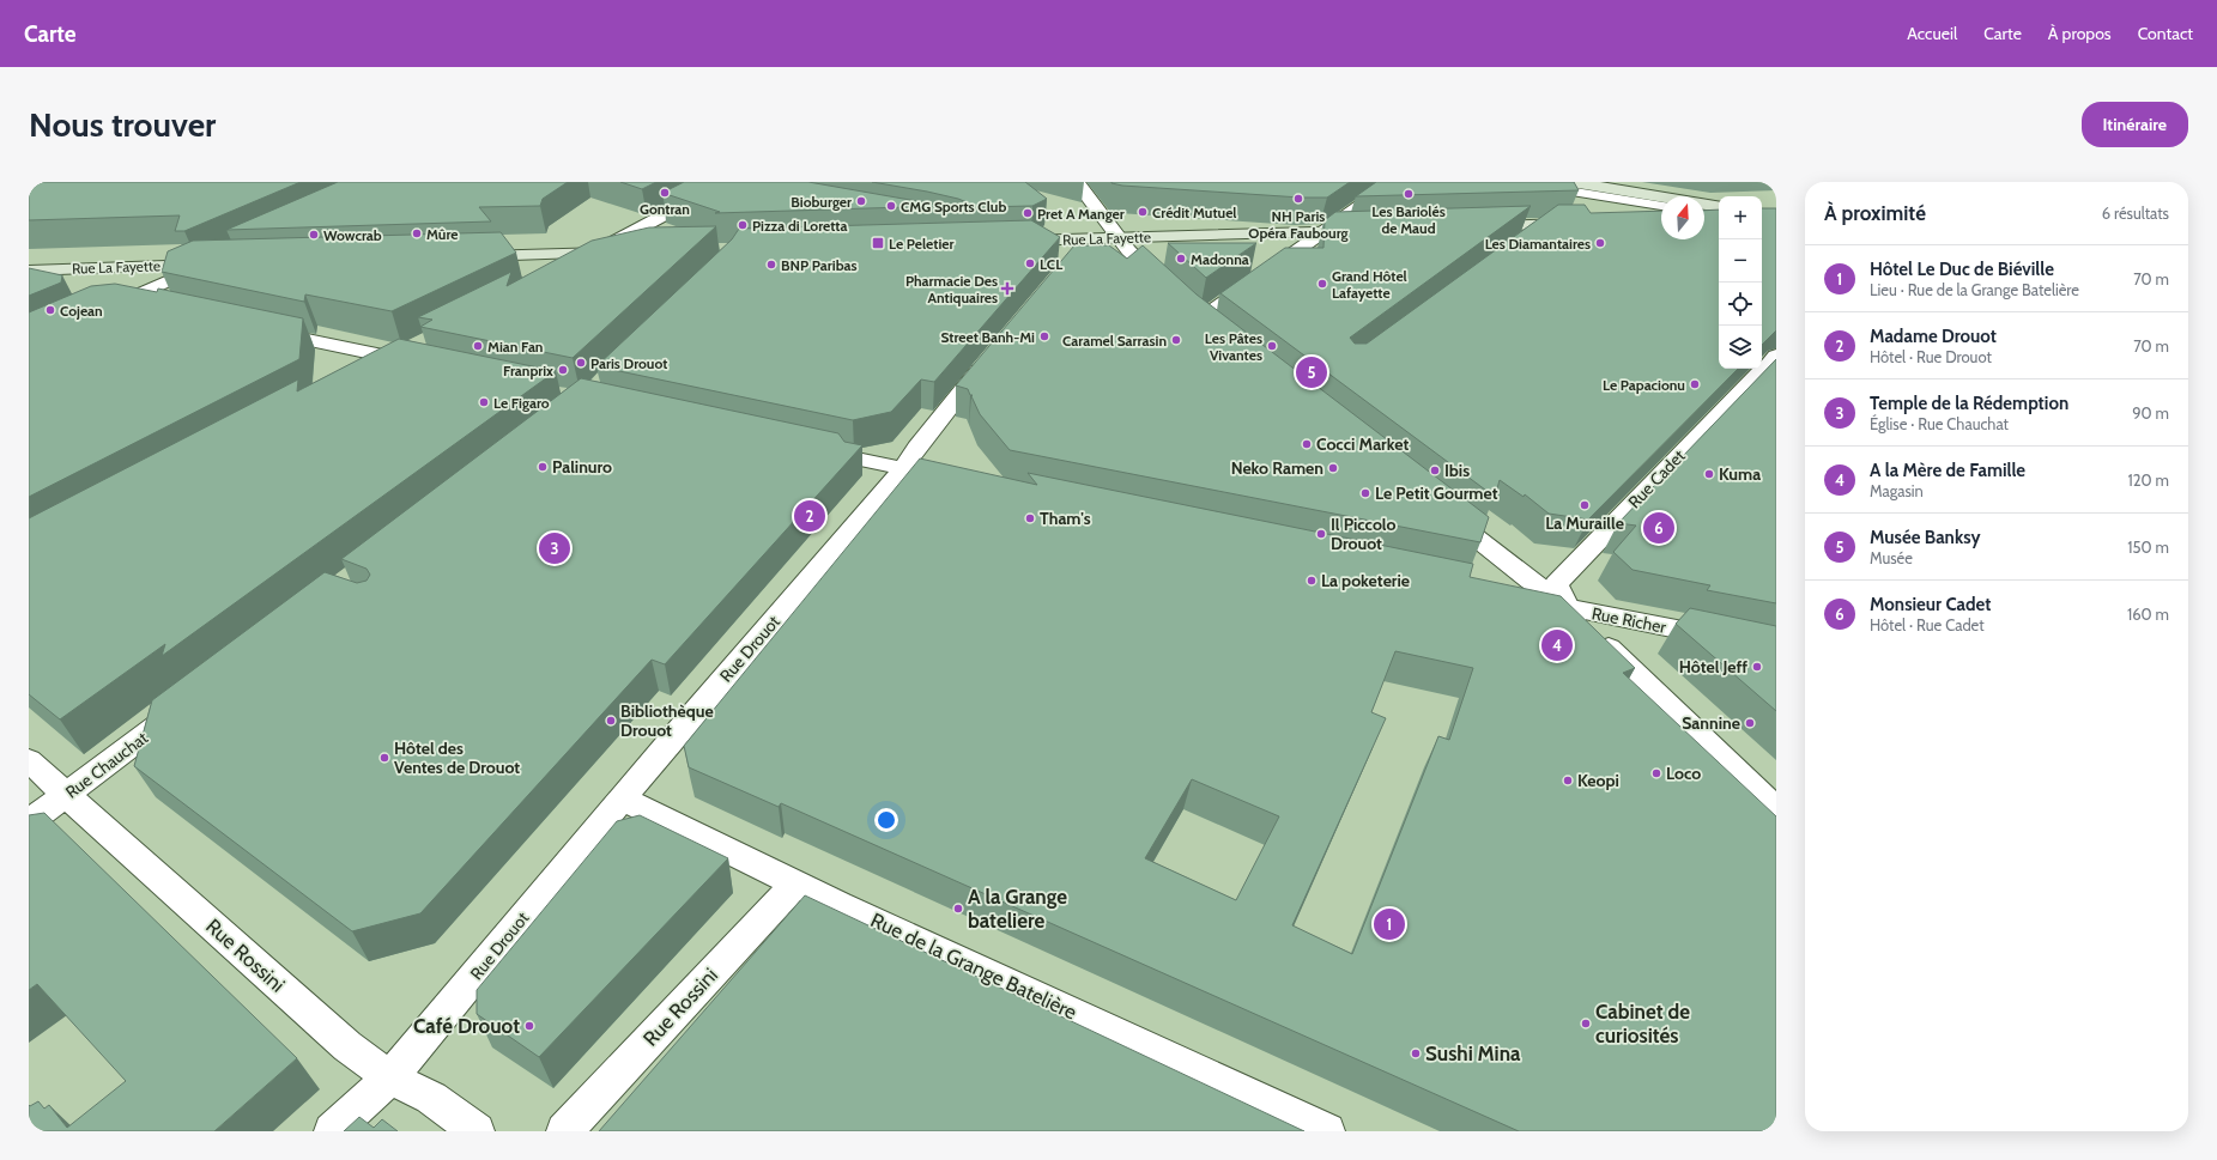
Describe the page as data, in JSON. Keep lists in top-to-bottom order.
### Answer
{
  "streets": {
    "main road": ["Rue La Fayette"],
    "street": [
      "Rue Cadet",
      "Rue Richer",
      "Rue Drouot",
      "Rue Chauchat",
      "Rue Rossini",
      "Rue de la Grange Batelière"
    ]
  },
  "crossings": [
    ["Rue Cadet", "Rue Richer"],
    ["Rue Drouot", "Rue Rossini"],
    ["Rue Drouot", "Rue de la Grange Batelière"],
    ["Rue Chauchat", "Rue Rossini"],
    ["Rue Rossini", "Rue de la Grange Batelière"]
  ],
  "places": {
    "other": [
      "Gontran",
      "Les Bariolés de Maud",
      "NH Paris Opéra Faubourg",
      "Bioburger",
      "CMG Sports Club",
      "Crédit Mutuel",
      "Pret A Manger",
      "Pizza di Loretta",
      "Mûre",
      "Wowcrab",
      "Les Diamantaires",
      "Madonna",
      "LCL",
      "BNP Paribas",
      "Grand Hôtel Lafayette",
      "Cojean",
      "Street Banh-Mi",
      "Caramel Sarrasin",
      "Mian Fan",
      "Les Pâtes Vivantes",
      "Paris Drouot",
      "Franprix",
      "Le Papacionu",
      "Le Figaro",
      "Cocci Market",
      "Palinuro",
      "Neko Ramen",
      "Ibis",
      "Kuma",
      "Le Petit Gourmet",
      "La Muraille",
      "Tham's",
      "Il Piccolo Drouot",
      "La poketerie",
      "Hôtel Jeff",
      "Bibliothèque Drouot",
      "Sannine",
      "Hôtel des Ventes de Drouot",
      "Loco",
      "Keopi",
      "A la Grange bateliere",
      "Cabinet de curiosités",
      "Café Drouot",
      "Sushi Mina"
    ],
    "transit": ["Le Peletier"],
    "health": ["Pharmacie Des Antiquaires"]
  },
  "north": "top",
  "page": {
    "header": "Carte",
    "nav": [
      "Accueil",
      "Carte",
      "À propos",
      "Contact"
    ],
    "buttons": "Itinéraire",
    "title": "Nous trouver",
    "heading": ["À proximité", "6 résultats"],
    "map_buttons": ["+", "−"],
    "list": [
      {
        "mark": "1",
        "name": "Hôtel Le Duc de Biéville",
        "note": "Lieu · Rue de la Grange Batelière",
        "value": "70 m"
      },
      {
        "mark": "2",
        "name": "Madame Drouot",
        "note": "Hôtel · Rue Drouot",
        "value": "70 m"
      },
      {
        "mark": "3",
        "name": "Temple de la Rédemption",
        "note": "Église · Rue Chauchat",
        "value": "90 m"
      },
      {
        "mark": "4",
        "name": "A la Mère de Famille",
        "note": "Magasin",
        "value": "120 m"
      },
      {
        "mark": "5",
        "name": "Musée Banksy",
        "note": "Musée",
        "value": "150 m"
      },
      {
        "mark": "6",
        "name": "Monsieur Cadet",
        "note": "Hôtel · Rue Cadet",
        "value": "160 m"
      }
    ],
    "pins": [
      "5",
      "2",
      "6",
      "3",
      "4",
      "1"
    ]
  }
}
